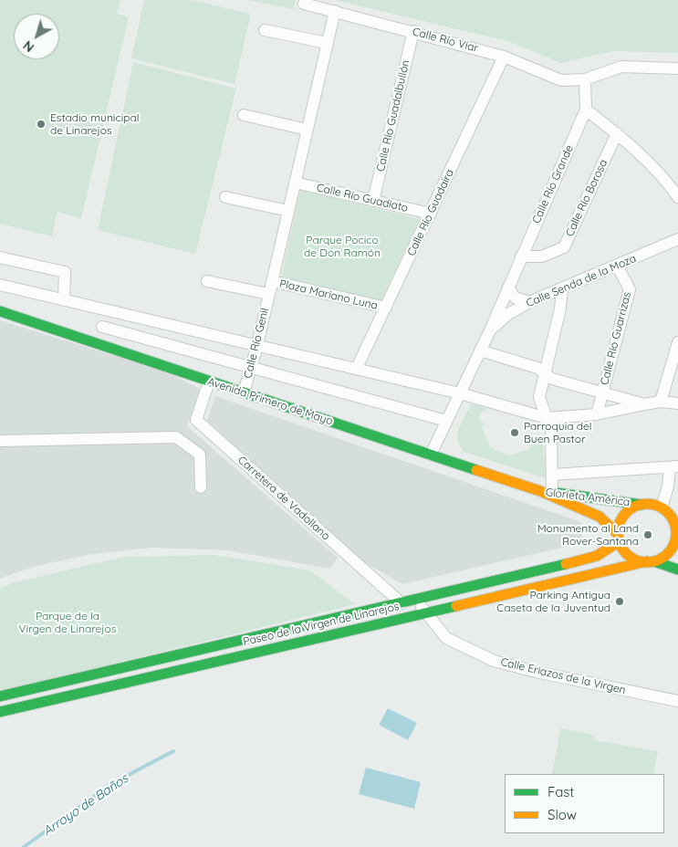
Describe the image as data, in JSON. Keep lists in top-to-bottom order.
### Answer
{
  "streets": {
    "street": [
      "Calle Río Viar",
      "Calle Río Guadalbullón",
      "Calle Río Grande",
      "Calle Río Guadiato",
      "Calle Río Borosa",
      "Calle Río Guadaira",
      "Calle Senda de la Moza",
      "Plaza Mariano Luna",
      "Calle Río Guarrizas",
      "Calle Río Genil",
      "Avenida Primero de Mayo",
      "Glorieta América",
      "Carretera de Vadollano",
      "Paseo de la Virgen de Linarejos",
      "Calle Eriazos de la Virgen"
    ]
  },
  "crossings": [
    ["Calle Río Viar", "Calle Río Guadalbullón"],
    ["Calle Río Viar", "Calle Río Grande"],
    ["Calle Río Viar", "Calle Río Guadaira"],
    ["Calle Río Viar", "Calle Río Genil"],
    ["Calle Río Guadalbullón", "Calle Río Guadiato"],
    ["Calle Río Grande", "Calle Río Borosa"],
    ["Calle Río Grande", "Calle Senda de la Moza"],
    ["Calle Río Grande", "Avenida Primero de Mayo"],
    ["Calle Río Guadiato", "Calle Río Guadaira"],
    ["Calle Río Guadiato", "Calle Río Genil"],
    ["Calle Río Guadaira", "Plaza Mariano Luna"],
    ["Calle Senda de la Moza", "Calle Río Guarrizas"],
    ["Plaza Mariano Luna", "Calle Río Genil"],
    ["Calle Río Genil", "Avenida Primero de Mayo"],
    ["Avenida Primero de Mayo", "Glorieta América"],
    ["Avenida Primero de Mayo", "Carretera de Vadollano"],
    ["Glorieta América", "Paseo de la Virgen de Linarejos"],
    ["Carretera de Vadollano", "Paseo de la Virgen de Linarejos"],
    ["Paseo de la Virgen de Linarejos", "Calle Eriazos de la Virgen"]
  ],
  "water": ["Arroyo de Baños"],
  "parks": ["Parque Pocico de Don Ramón", "Parque de la Virgen de Linarejos"],
  "places": [
    "Estadio municipal de Linarejos",
    "Parroquia del Buen Pastor",
    "Monumento al Land Rover-Santana",
    "Parking Antigua Caseta de la Juventud"
  ],
  "legend": ["Fast", "Slow"],
  "north": "bottom left"
}
